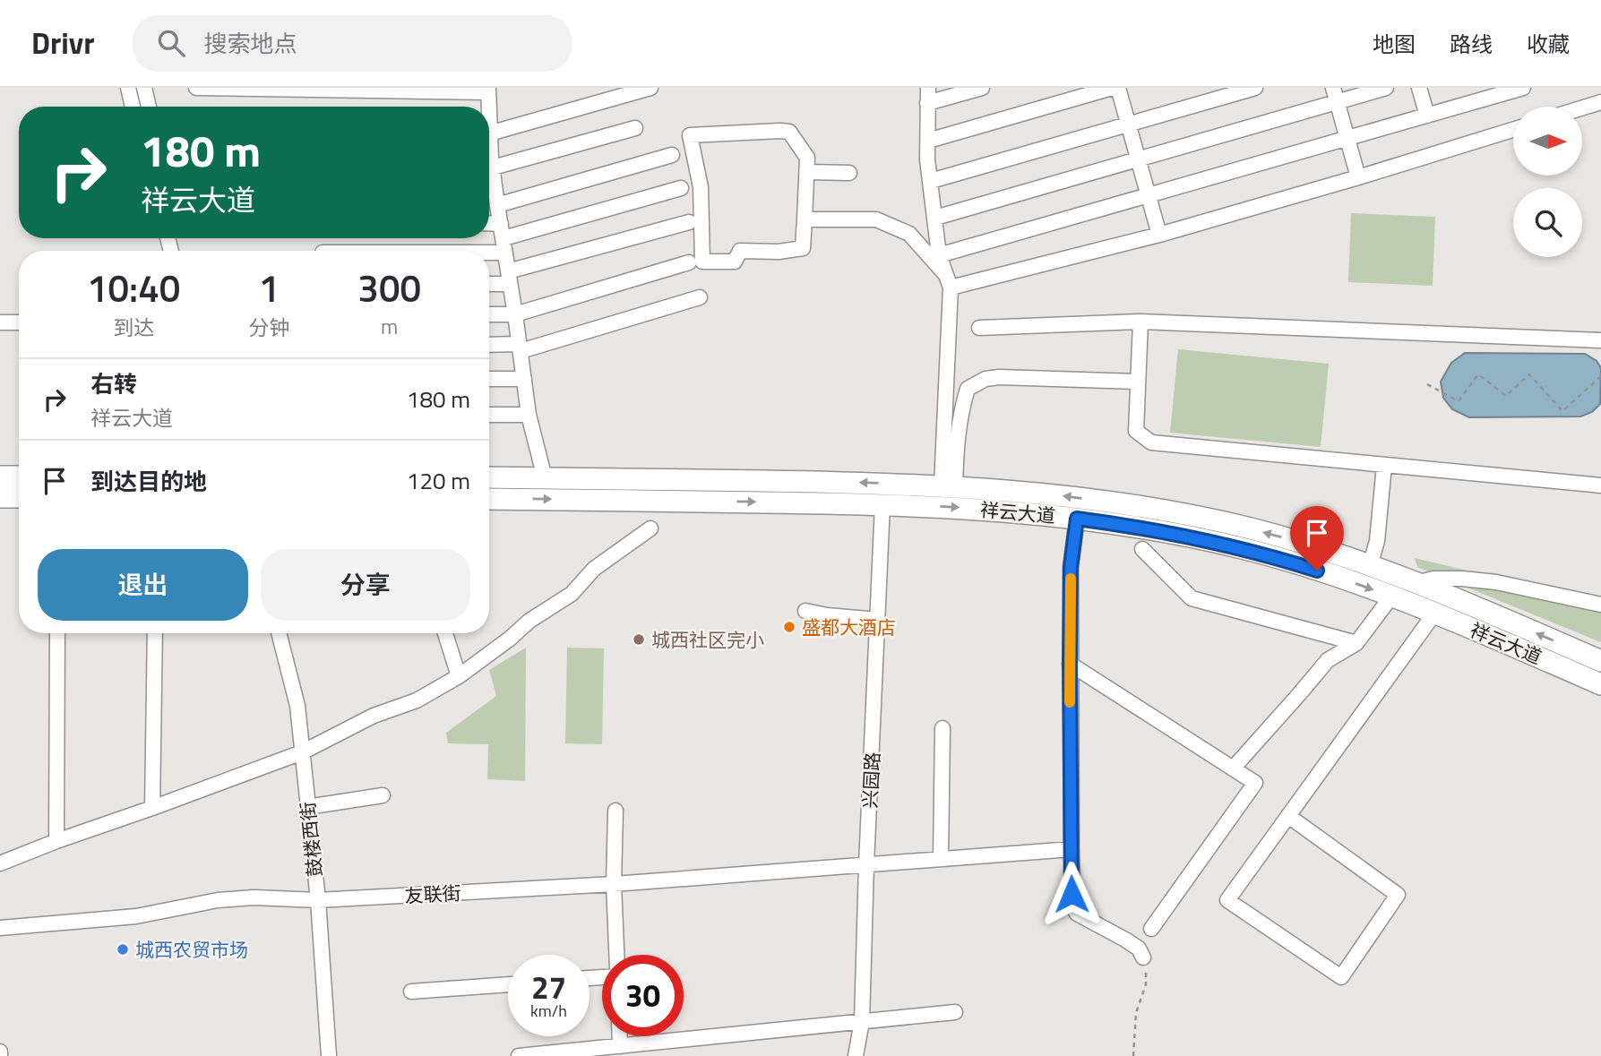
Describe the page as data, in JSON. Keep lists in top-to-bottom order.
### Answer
{
  "streets": {
    "highway": ["祥云大道"],
    "street": ["兴园路", "鼓楼西街", "友联街"]
  },
  "crossings": [
    ["祥云大道", "兴园路"],
    ["兴园路", "友联街"],
    ["鼓楼西街", "友联街"]
  ],
  "places": ["盛都大酒店", "城西社区完小", "城西农贸市场"],
  "north": "right",
  "page": {
    "header": "Drivr",
    "search": "搜索地点",
    "nav": ["地图", "路线", "收藏"],
    "turn": ["180 m", "祥云大道"],
    "eta": [
      "10:40",
      "到达",
      "1",
      "分钟",
      "300",
      "m"
    ],
    "list": [
      {
        "name": "右转",
        "note": "祥云大道",
        "value": "180 m"
      },
      {
        "name": "到达目的地",
        "value": "120 m"
      }
    ],
    "buttons": ["退出", "分享"],
    "speed": "27 km/h",
    "limit": "30"
  }
}
